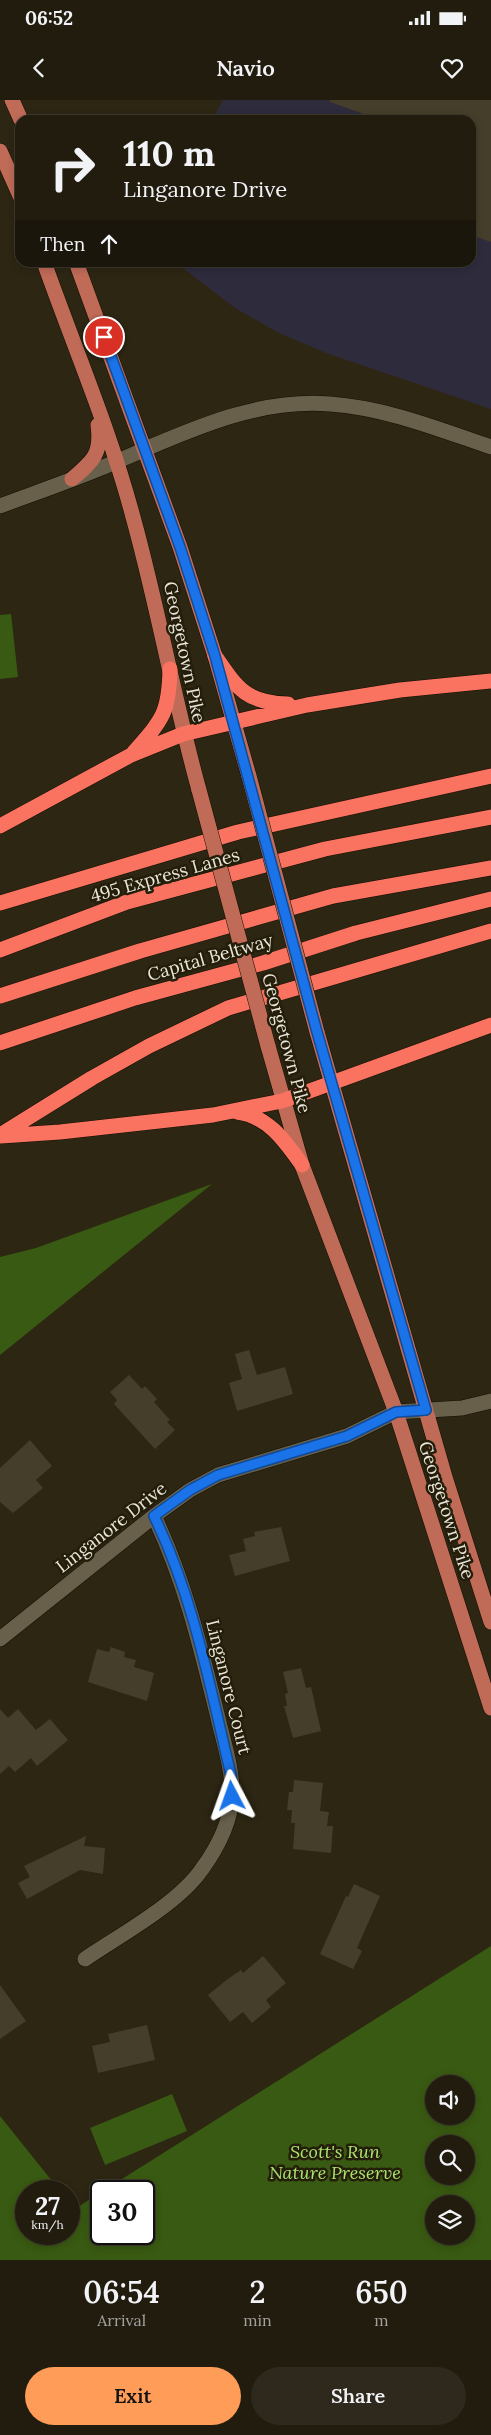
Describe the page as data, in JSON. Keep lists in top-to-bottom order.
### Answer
{
  "streets": {
    "highway": ["495 Express Lanes", "Capital Beltway"],
    "main road": ["Georgetown Pike"],
    "street": ["Linganore Drive", "Linganore Court"]
  },
  "crossings": [
    ["Georgetown Pike", "Linganore Drive"],
    ["Linganore Drive", "Linganore Court"]
  ],
  "parks": ["Scott's Run Nature Preserve"],
  "page": {
    "status": "06:52",
    "header": "Navio",
    "turn": ["110 m", "Linganore Drive"],
    "then": "Then",
    "speed": "27 km/h",
    "limit": "30",
    "eta": [
      "06:54",
      "Arrival",
      "2",
      "min",
      "650",
      "m"
    ],
    "buttons": ["Exit", "Share"]
  }
}
